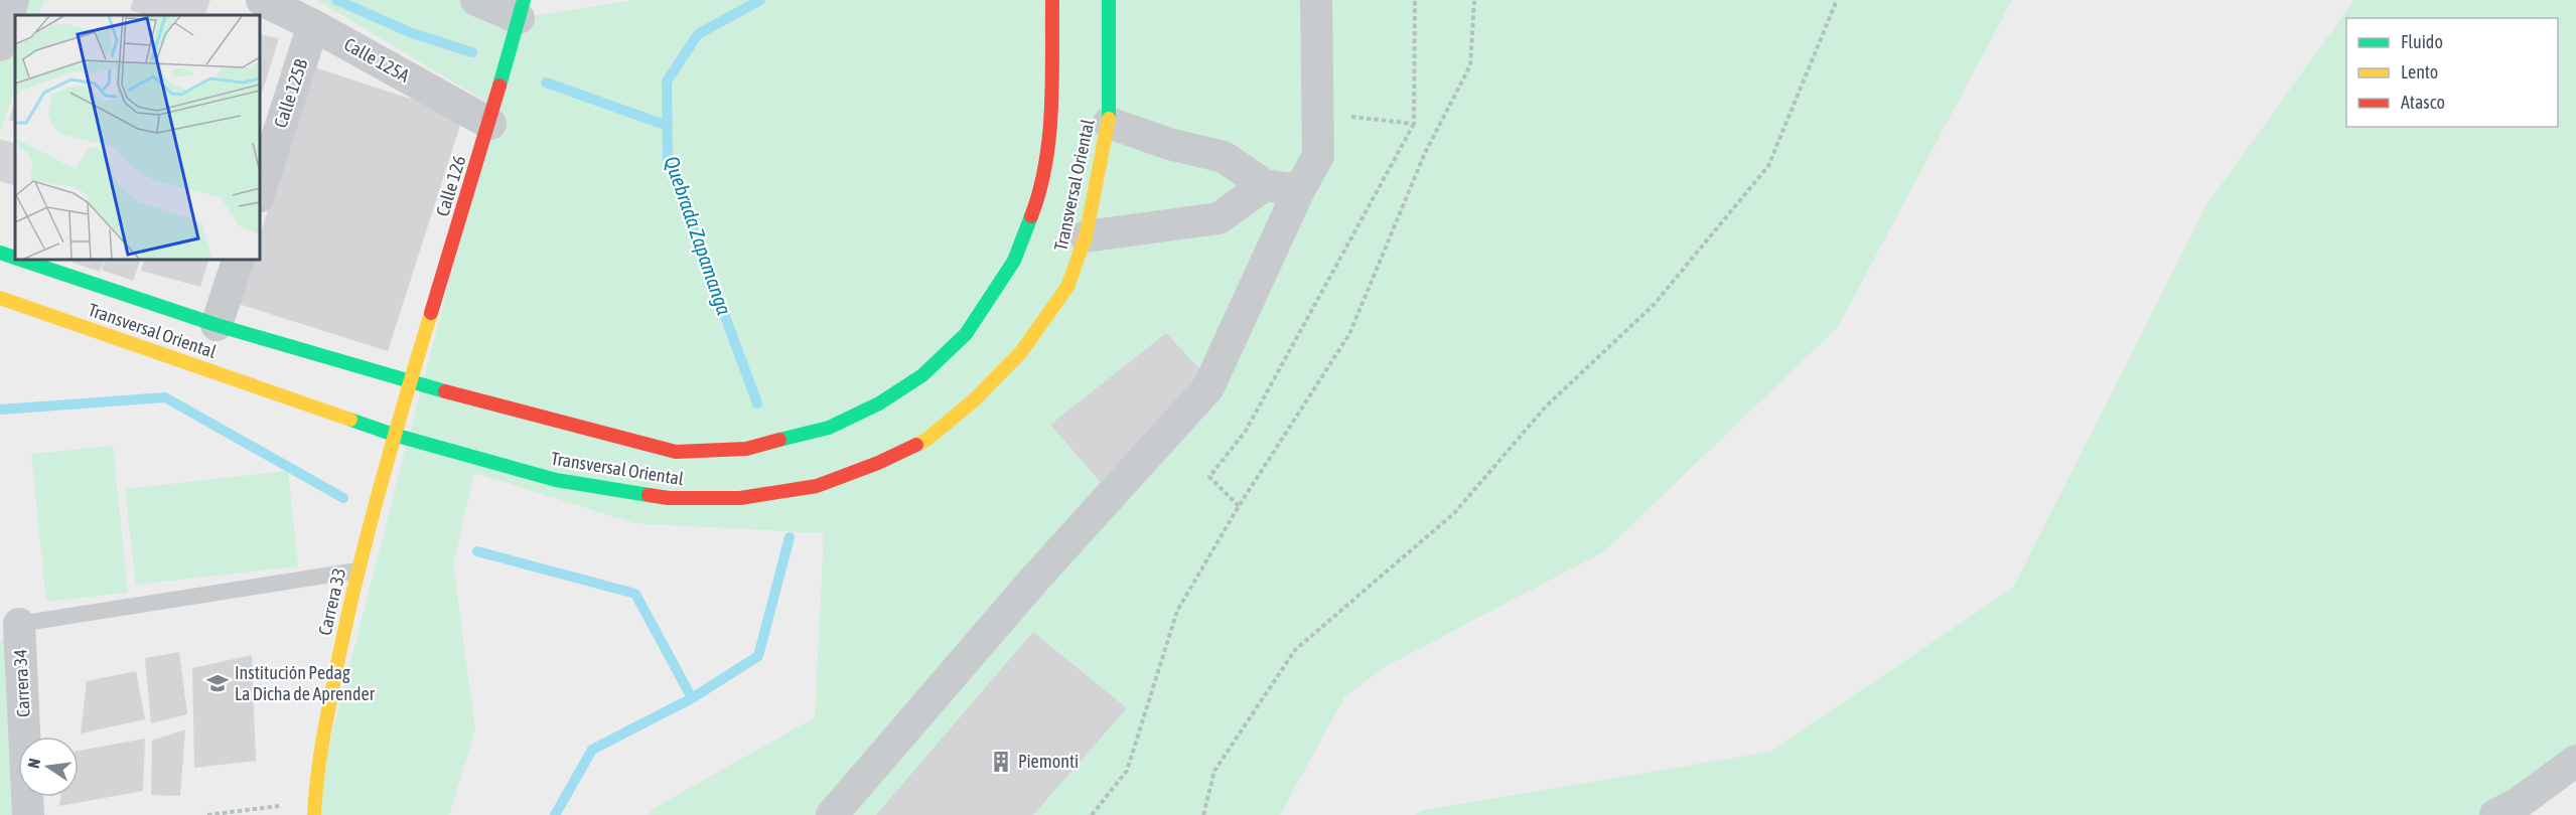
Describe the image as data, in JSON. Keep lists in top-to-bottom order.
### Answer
{
  "streets": {
    "main road": ["Transversal Oriental", "Calle 126", "Carrera 33"],
    "street": ["Calle 125A", "Calle 125B", "Carrera 34"]
  },
  "crossings": [
    ["Calle 125A", "Calle 125B"],
    ["Calle 125A", "Calle 126"],
    ["Transversal Oriental", "Calle 126"],
    ["Transversal Oriental", "Carrera 33"],
    ["Calle 126", "Carrera 33"]
  ],
  "water": ["Quebrada Zapamanga"],
  "places": {
    "school or university": ["Institución Pedag La Dicha de Aprender"],
    "building": ["Piemonti"]
  },
  "legend": ["Fluido", "Lento", "Atasco"],
  "north": "left"
}
